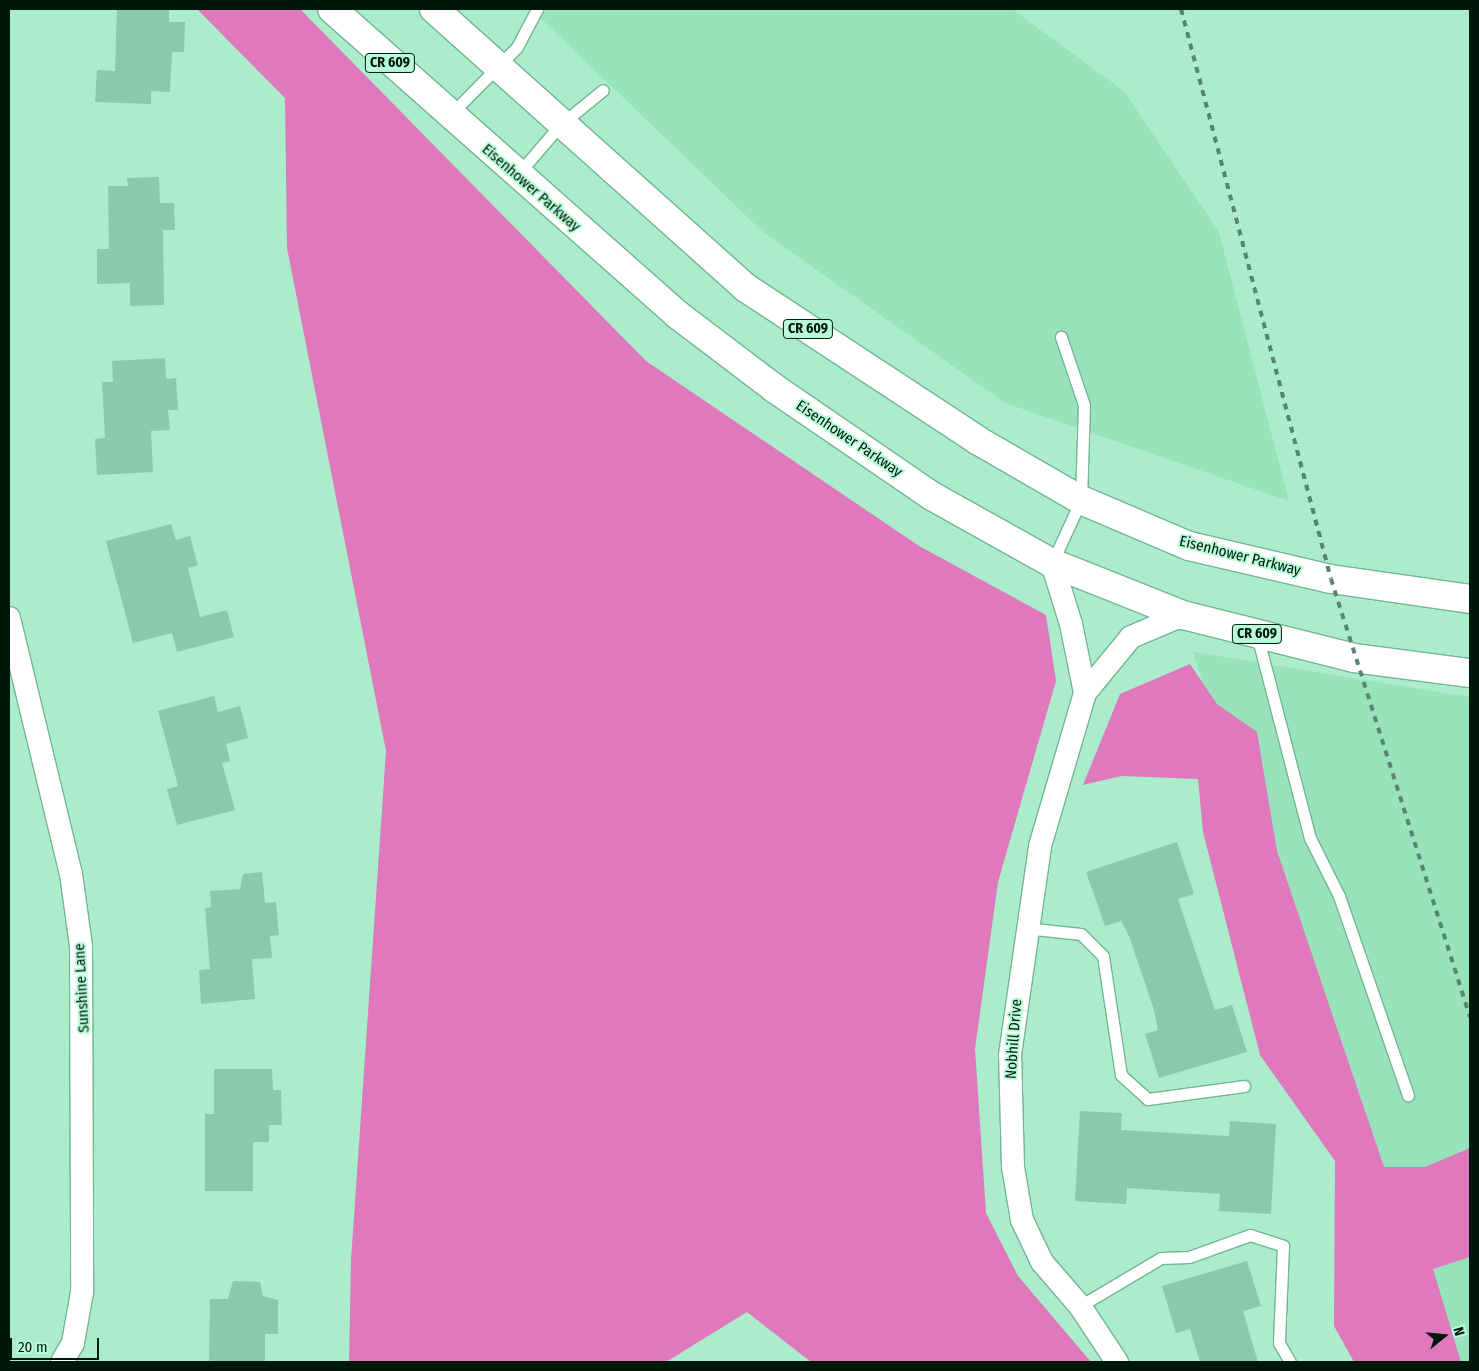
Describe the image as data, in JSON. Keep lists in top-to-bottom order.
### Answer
{
  "streets": {
    "main road": ["CR 609", "Eisenhower Parkway"],
    "street": ["Sunshine Lane", "Nobhill Drive"]
  },
  "scale_bar": "20 m",
  "north": "right"
}
